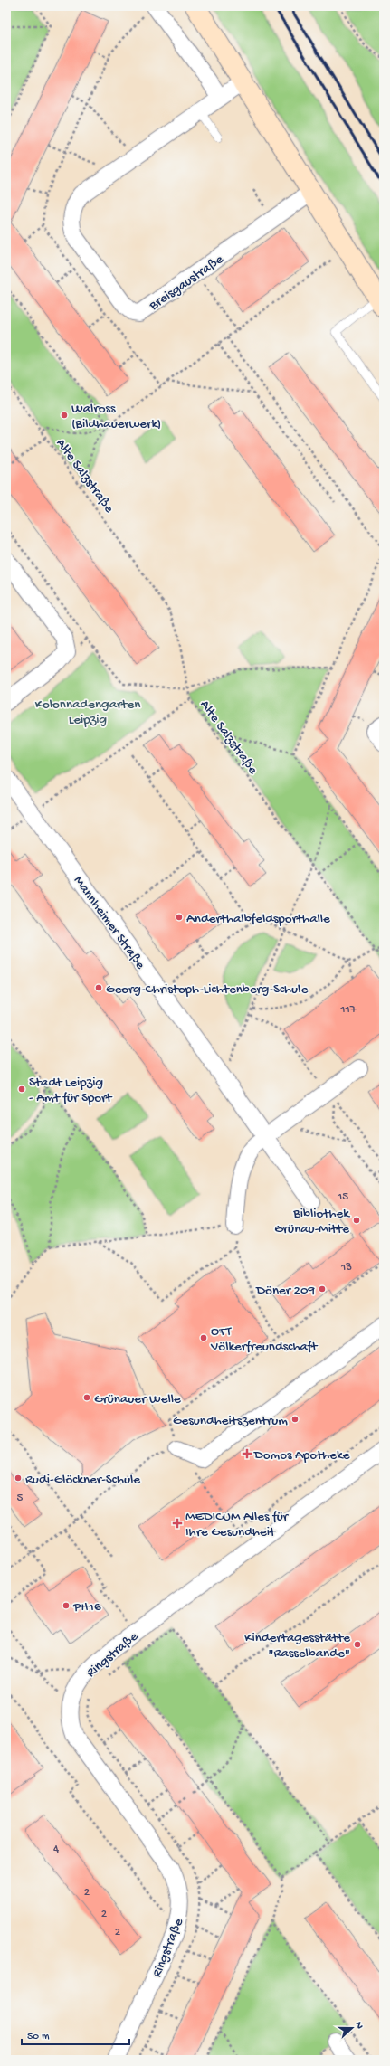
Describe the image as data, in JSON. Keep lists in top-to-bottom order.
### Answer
{
  "streets": {
    "street": ["Breisgaustraße", "Mannheimer Straße", "Ringstraße"],
    "path": ["Alte Salzstraße"]
  },
  "parks": ["Kolonnadengarten Leipzig"],
  "places": {
    "other": [
      "Walross (Bildhauerwerk)",
      "Anderthalbfeldsporthalle",
      "Georg-Christoph-Lichtenberg-Schule",
      "Stadt Leipzig - Amt für Sport",
      "Bibliothek Grünau-Mitte",
      "Döner 209",
      "OFT Völkerfreundschaft",
      "Grünauer Welle",
      "Gesundheitszentrum",
      "Rudi-Glöckner-Schule",
      "PH16",
      "Kindertagesstätte \"Rasselbande\""
    ],
    "health": ["Domos Apotheke", "MEDICUM Alles für Ihre Gesundheit"]
  },
  "house_numbers": [
    "117",
    "15",
    "13",
    "5",
    "4",
    "2",
    "2",
    "2"
  ],
  "scale_bar": "50 m",
  "north": "right"
}
